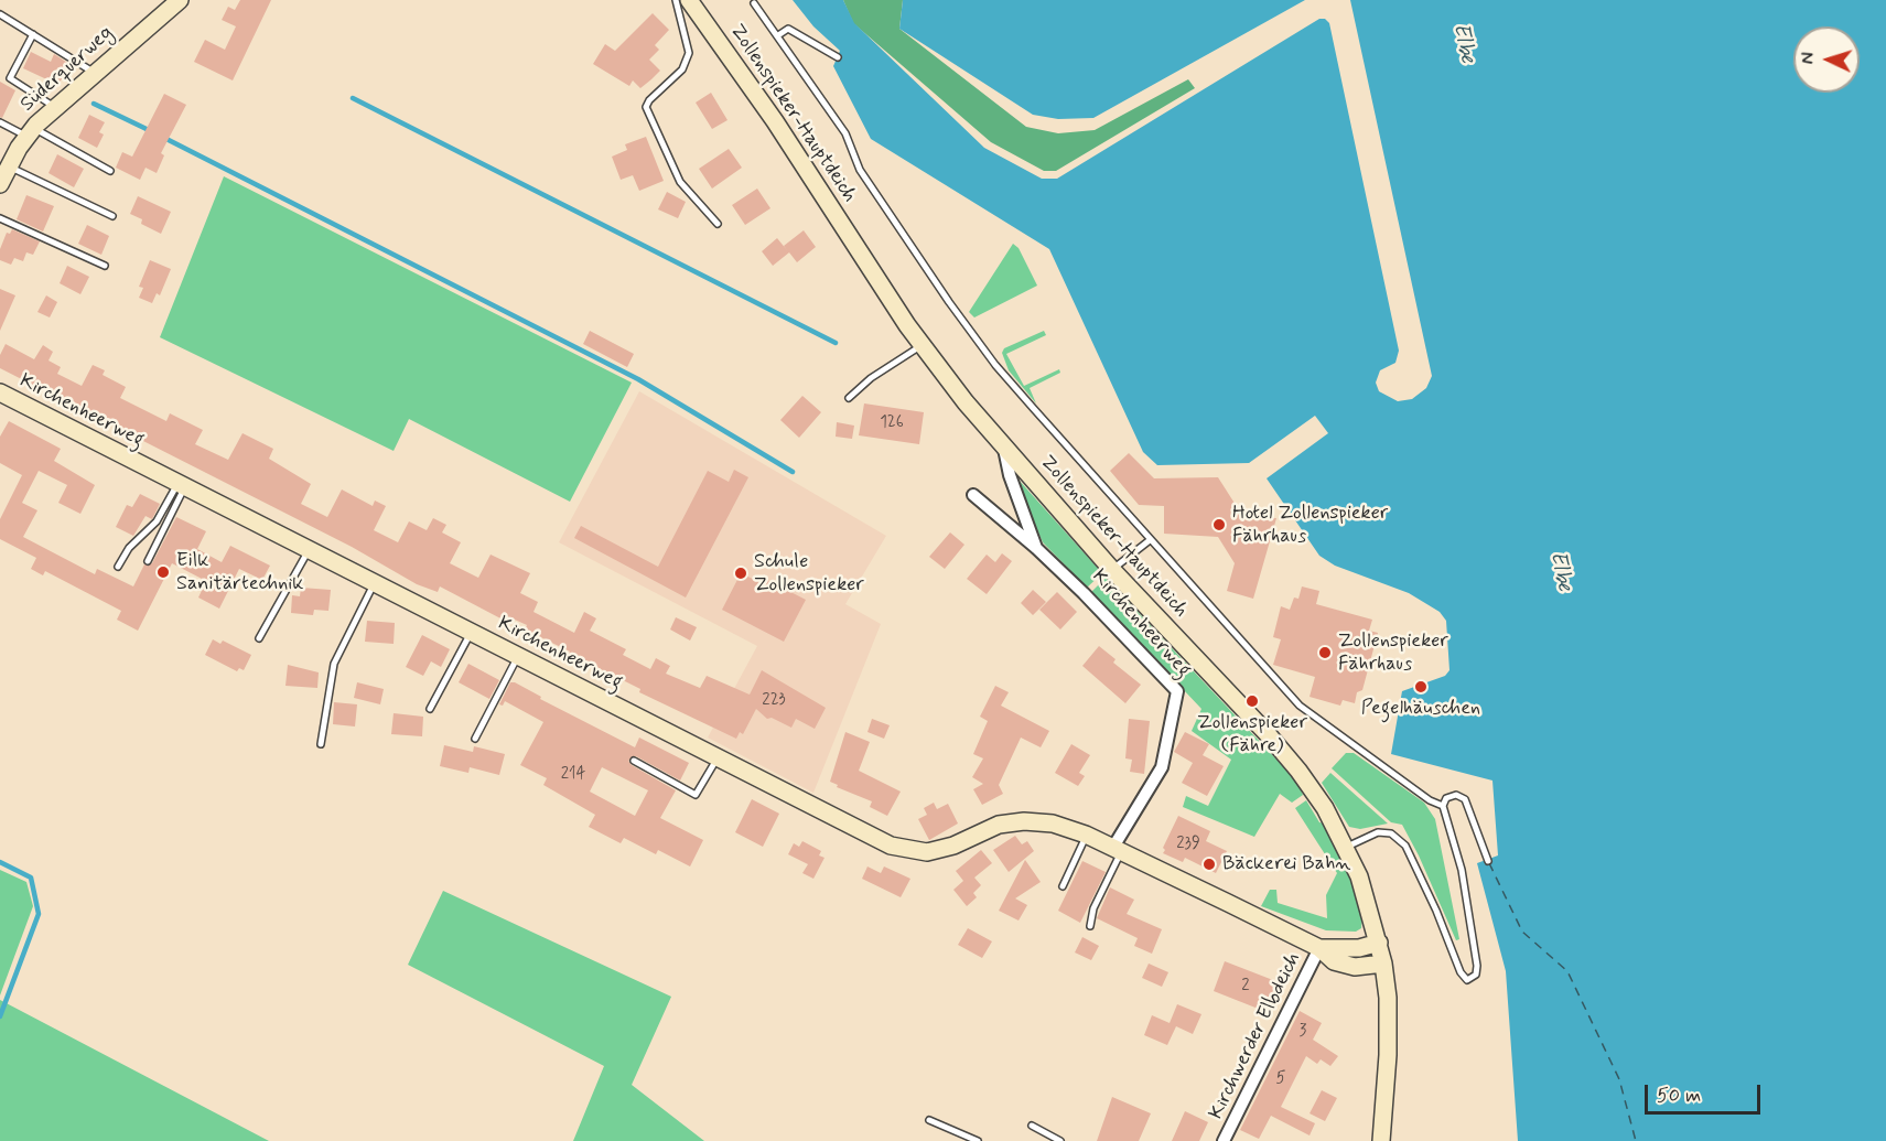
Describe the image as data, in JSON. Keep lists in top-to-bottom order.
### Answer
{
  "streets": {
    "street": [
      "Süderquerweg",
      "Zollenspieker-Hauptdeich",
      "Kirchenheerweg",
      "Kirchwerder Elbdeich"
    ]
  },
  "crossings": [
    ["Zollenspieker-Hauptdeich", "Kirchenheerweg"],
    ["Kirchenheerweg", "Kirchwerder Elbdeich"]
  ],
  "water": ["Elbe"],
  "places": [
    "Hotel Zollenspieker Fährhaus",
    "Eilk Sanitärtechnik",
    "Schule Zollenspieker",
    "Zollenspieker Fährhaus",
    "Pegelhäuschen",
    "Zollenspieker (Fähre)",
    "Bäckerei Bahn"
  ],
  "house_numbers": [
    "126",
    "223",
    "214",
    "239",
    "2",
    "3",
    "5"
  ],
  "scale_bar": "50 m",
  "north": "left"
}
